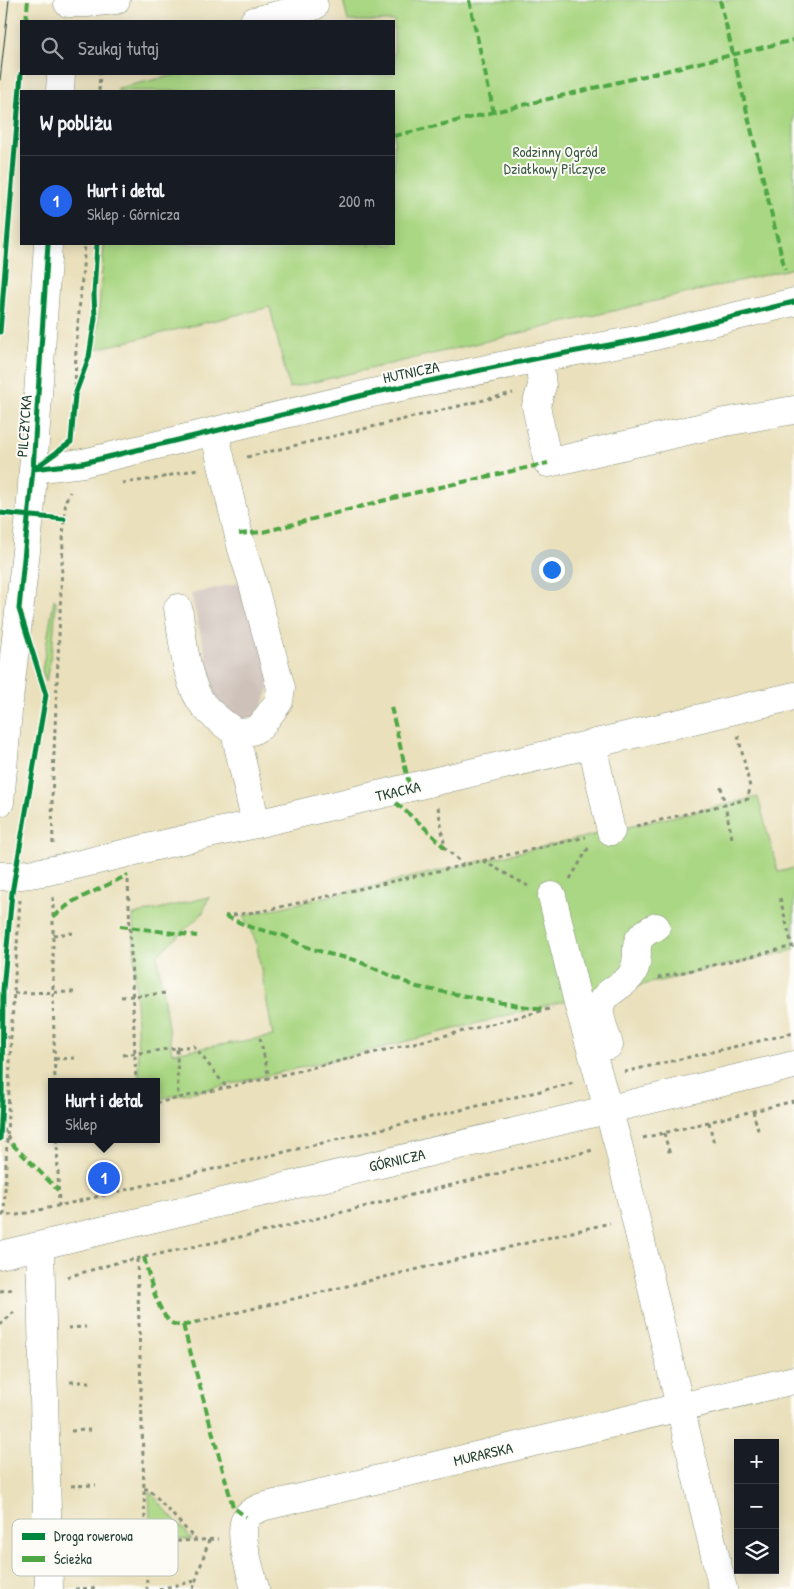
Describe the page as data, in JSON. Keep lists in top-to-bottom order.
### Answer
{
  "streets": {
    "street": [
      "HUTNICZA",
      "PILCZYCKA",
      "TKACKA",
      "GÓRNICZA",
      "MURARSKA"
    ]
  },
  "crossings": [
    ["HUTNICZA", "PILCZYCKA"]
  ],
  "parks": ["Rodzinny Ogród Działkowy Pilczyce"],
  "legend": ["Droga rowerowa", "Ścieżka"],
  "page": {
    "search": "Szukaj tutaj",
    "heading": "W pobliżu",
    "list": [
      {
        "mark": "1",
        "name": "Hurt i detal",
        "note": "Sklep · Górnicza",
        "value": "200 m"
      }
    ],
    "popup": ["Hurt i detal", "Sklep"],
    "pins": "1",
    "map_buttons": ["+", "−"]
  }
}
